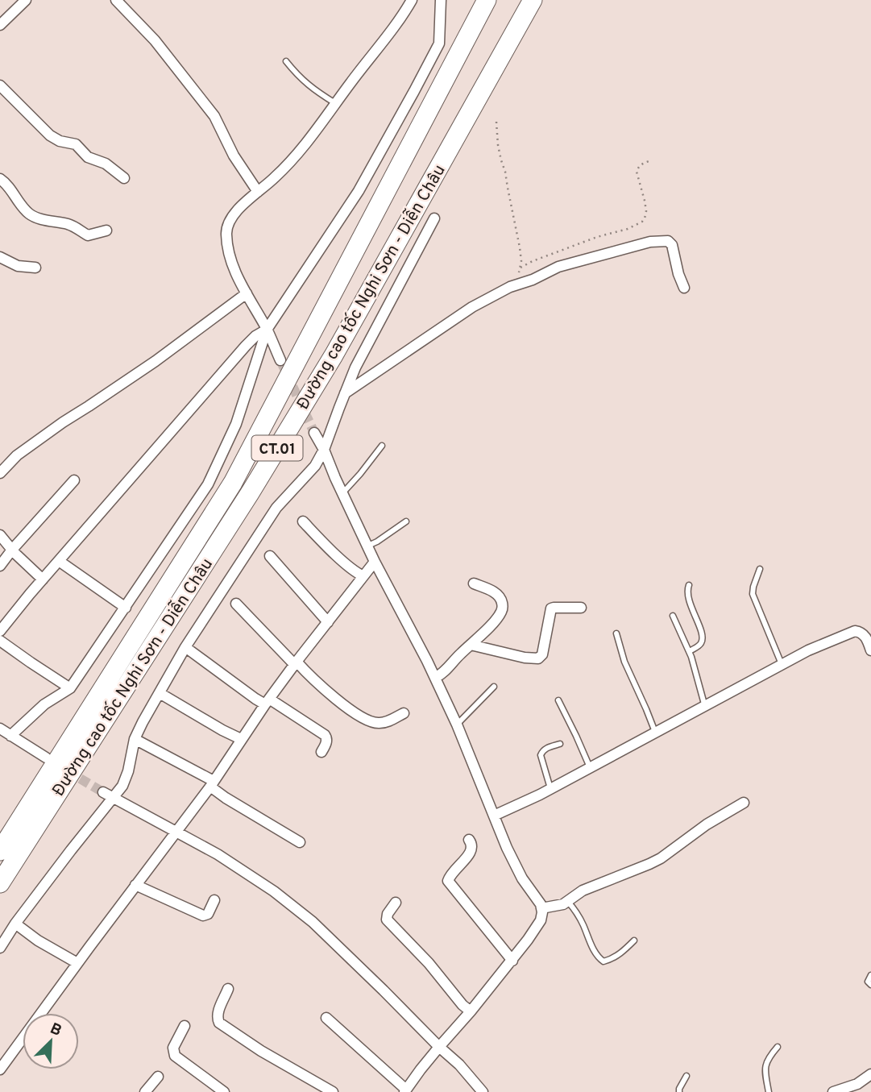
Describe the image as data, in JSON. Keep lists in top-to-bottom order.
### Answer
{
  "streets": {
    "highway": ["Đường cao tốc Nghi Sơn - Diễn Châu", "CT.01"]
  },
  "north": "top right"
}
